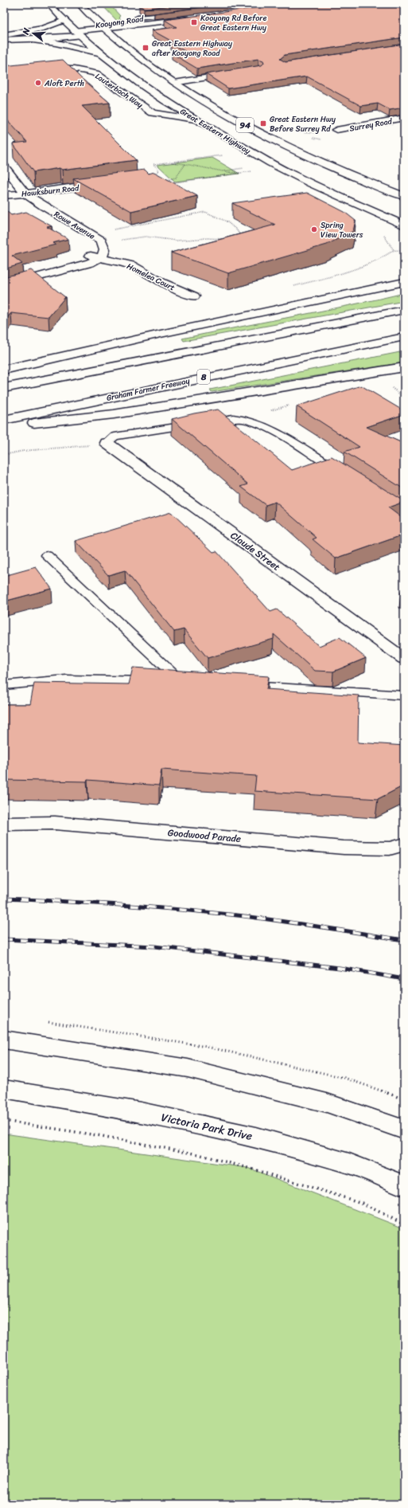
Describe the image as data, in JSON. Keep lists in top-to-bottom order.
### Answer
{
  "streets": {
    "main road": [
      "Kooyong Road",
      "Lauterbach Way",
      "Surrey Road",
      "94",
      "Great Eastern Highway",
      "Hawksburn Road",
      "Rowe Avenue",
      "Homelea Court",
      "8",
      "Graham Farmer Freeway",
      "Claude Street",
      "Goodwood Parade",
      "Victoria Park Drive"
    ]
  },
  "crossings": [
    ["Kooyong Road", "Great Eastern Highway"],
    ["Lauterbach Way", "Great Eastern Highway"],
    ["Hawksburn Road", "Rowe Avenue"],
    ["Rowe Avenue", "Homelea Court"]
  ],
  "places": {
    "transit": ["Kooyong Rd Before Great Eastern Hwy", "Great Eastern Highway after Kooyong Road", "Great Eastern Hwy Before Surrey Rd"],
    "other": ["Aloft Perth", "Spring View Towers"]
  },
  "north": "left"
}
